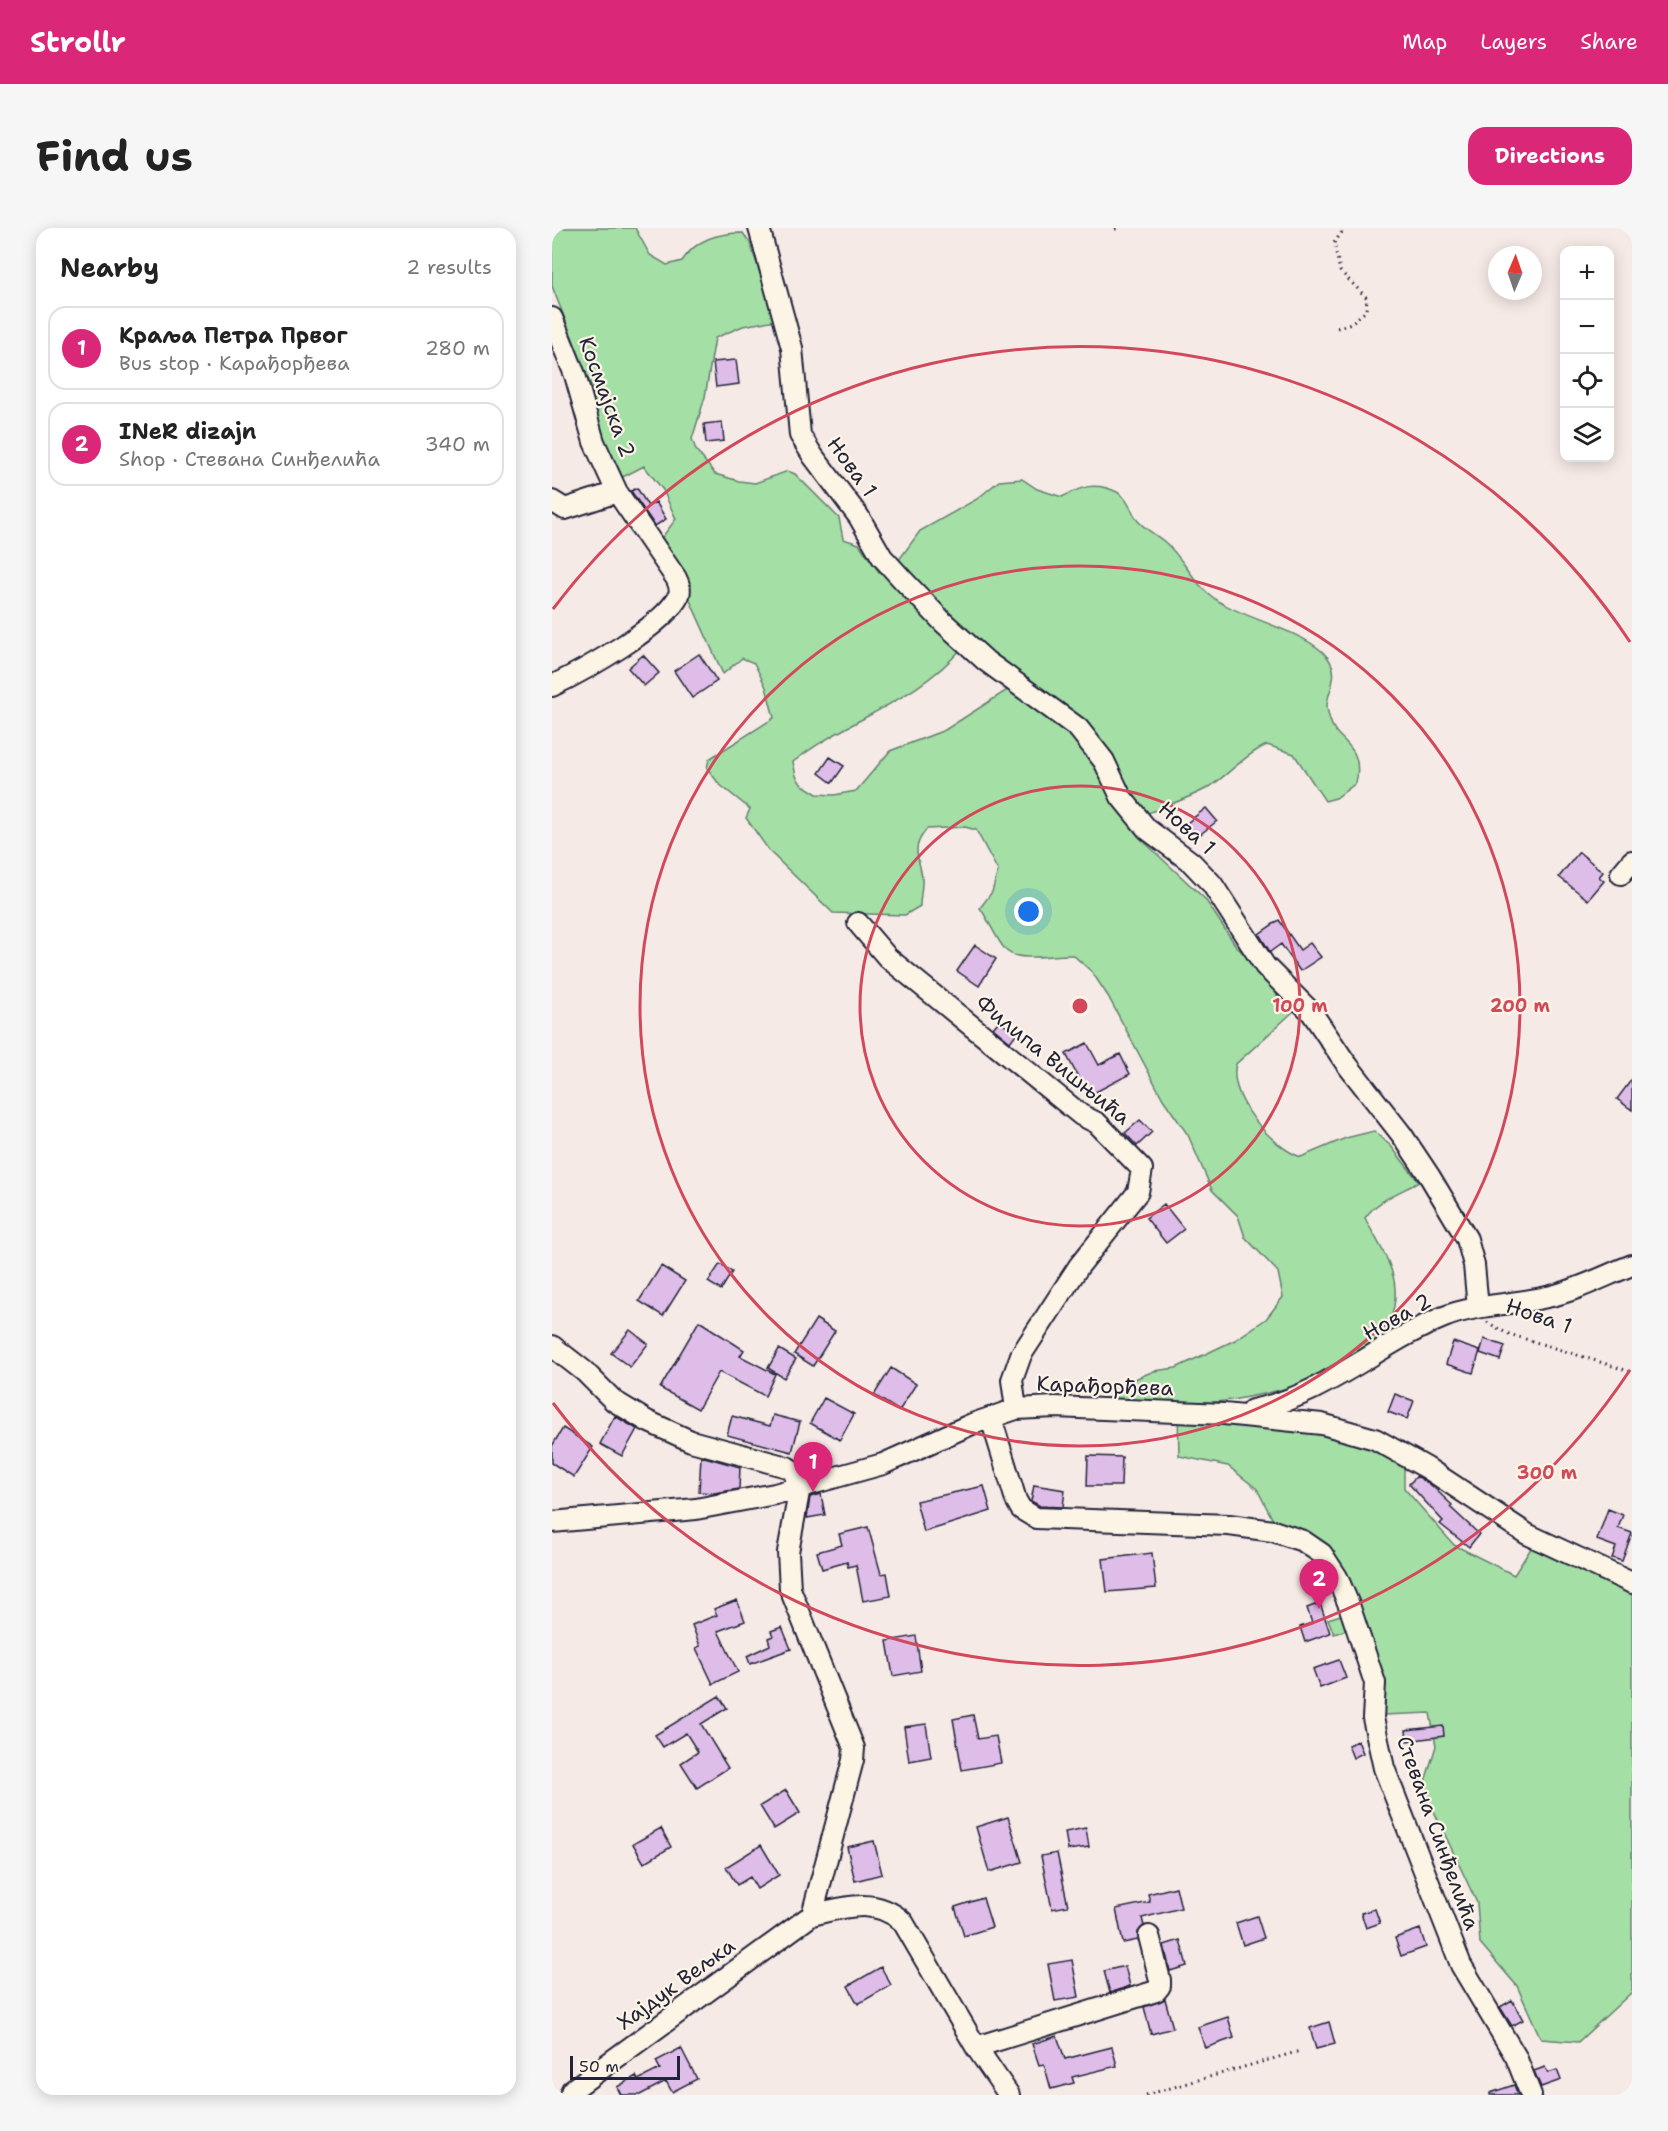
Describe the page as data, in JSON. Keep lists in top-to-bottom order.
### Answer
{
  "streets": {
    "street": [
      "Космајска 2",
      "Нова 1",
      "Филипа Вишњића",
      "Нова 2",
      "Карађорђева",
      "Стевана Синђелића",
      "Хајдук Вељка"
    ]
  },
  "crossings": [
    ["Нова 1", "Нова 2"],
    ["Филипа Вишњића", "Карађорђева"],
    ["Нова 2", "Карађорђева"],
    ["Карађорђева", "Стевана Синђелића"]
  ],
  "scale_bar": "50 m",
  "north": "top",
  "page": {
    "header": "Strollr",
    "nav": ["Map", "Layers", "Share"],
    "buttons": "Directions",
    "title": "Find us",
    "heading": ["Nearby", "2 results"],
    "map_buttons": ["+", "−"],
    "list": [
      {
        "mark": "1",
        "name": "Краља Петра Првог",
        "note": "Bus stop · Карађорђева",
        "value": "280 m"
      },
      {
        "mark": "2",
        "name": "INeR dizajn",
        "note": "Shop · Стевана Синђелића",
        "value": "340 m"
      }
    ],
    "pins": ["1", "2"],
    "scale": "50 m"
  },
  "rings": ["100 m", "200 m", "300 m"]
}
